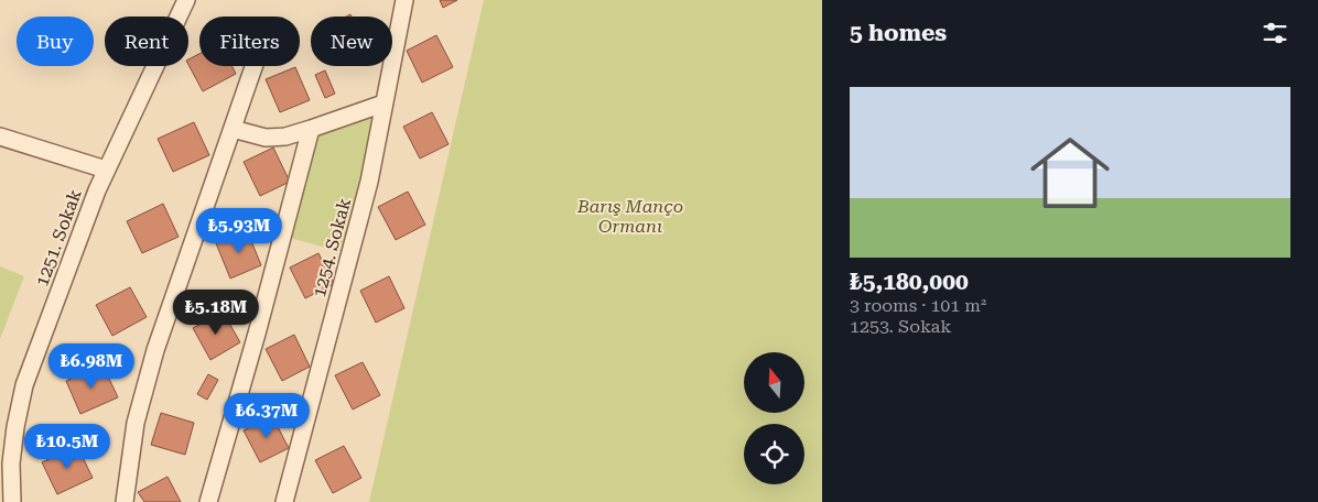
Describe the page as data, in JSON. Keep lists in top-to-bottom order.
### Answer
{
  "streets": {
    "street": ["1251. Sokak", "1254. Sokak"]
  },
  "parks": ["Barış Manço Ormanı"],
  "north": "top",
  "page": {
    "heading": "5 homes",
    "chip": [
      "Buy",
      "Rent",
      "Filters",
      "New"
    ],
    "list": [
      {
        "name": "₺5,180,000",
        "note": "3 rooms · 101 m² · 1253. Sokak"
      }
    ],
    "price": [
      "₺5.93M",
      "₺5.18M",
      "₺6.98M",
      "₺6.37M",
      "₺10.5M"
    ]
  }
}
